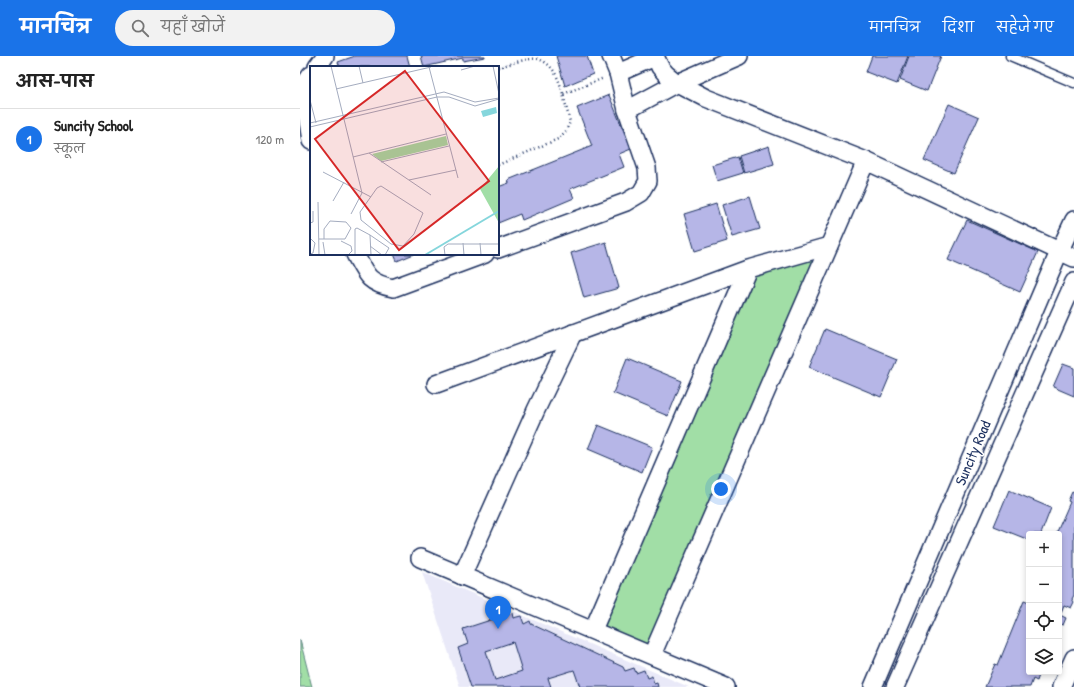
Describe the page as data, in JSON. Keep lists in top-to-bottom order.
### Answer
{
  "streets": {
    "street": ["Suncity Road"]
  },
  "page": {
    "header": "मानचित्र",
    "search": "यहाँ खोजें",
    "nav": ["मानचित्र", "दिशा", "सहेजे गए"],
    "heading": "आस-पास",
    "list": [
      {
        "mark": "1",
        "name": "Suncity School",
        "note": "स्कूल",
        "value": "120 m"
      }
    ],
    "map_buttons": ["+", "−"],
    "pins": "1"
  }
}
